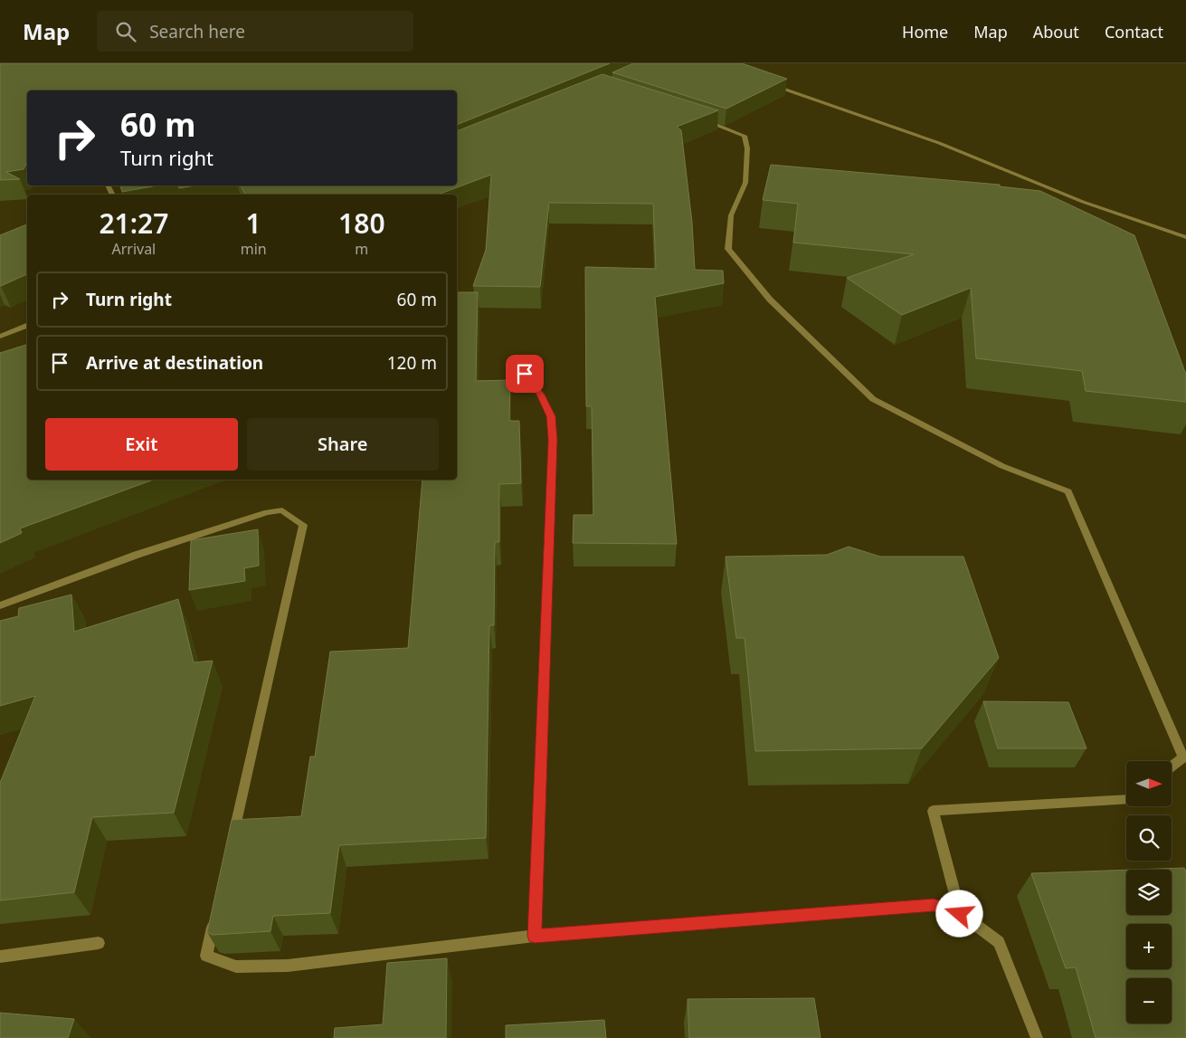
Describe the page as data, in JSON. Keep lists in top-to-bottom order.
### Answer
{
  "north": "right",
  "page": {
    "header": "Map",
    "search": "Search here",
    "nav": [
      "Home",
      "Map",
      "About",
      "Contact"
    ],
    "turn": ["60 m", "Turn right"],
    "eta": [
      "21:27",
      "Arrival",
      "1",
      "min",
      "180",
      "m"
    ],
    "list": [
      {
        "name": "Turn right",
        "value": "60 m"
      },
      {
        "name": "Arrive at destination",
        "value": "120 m"
      }
    ],
    "buttons": ["Exit", "Share"],
    "map_buttons": ["+", "−"]
  }
}
